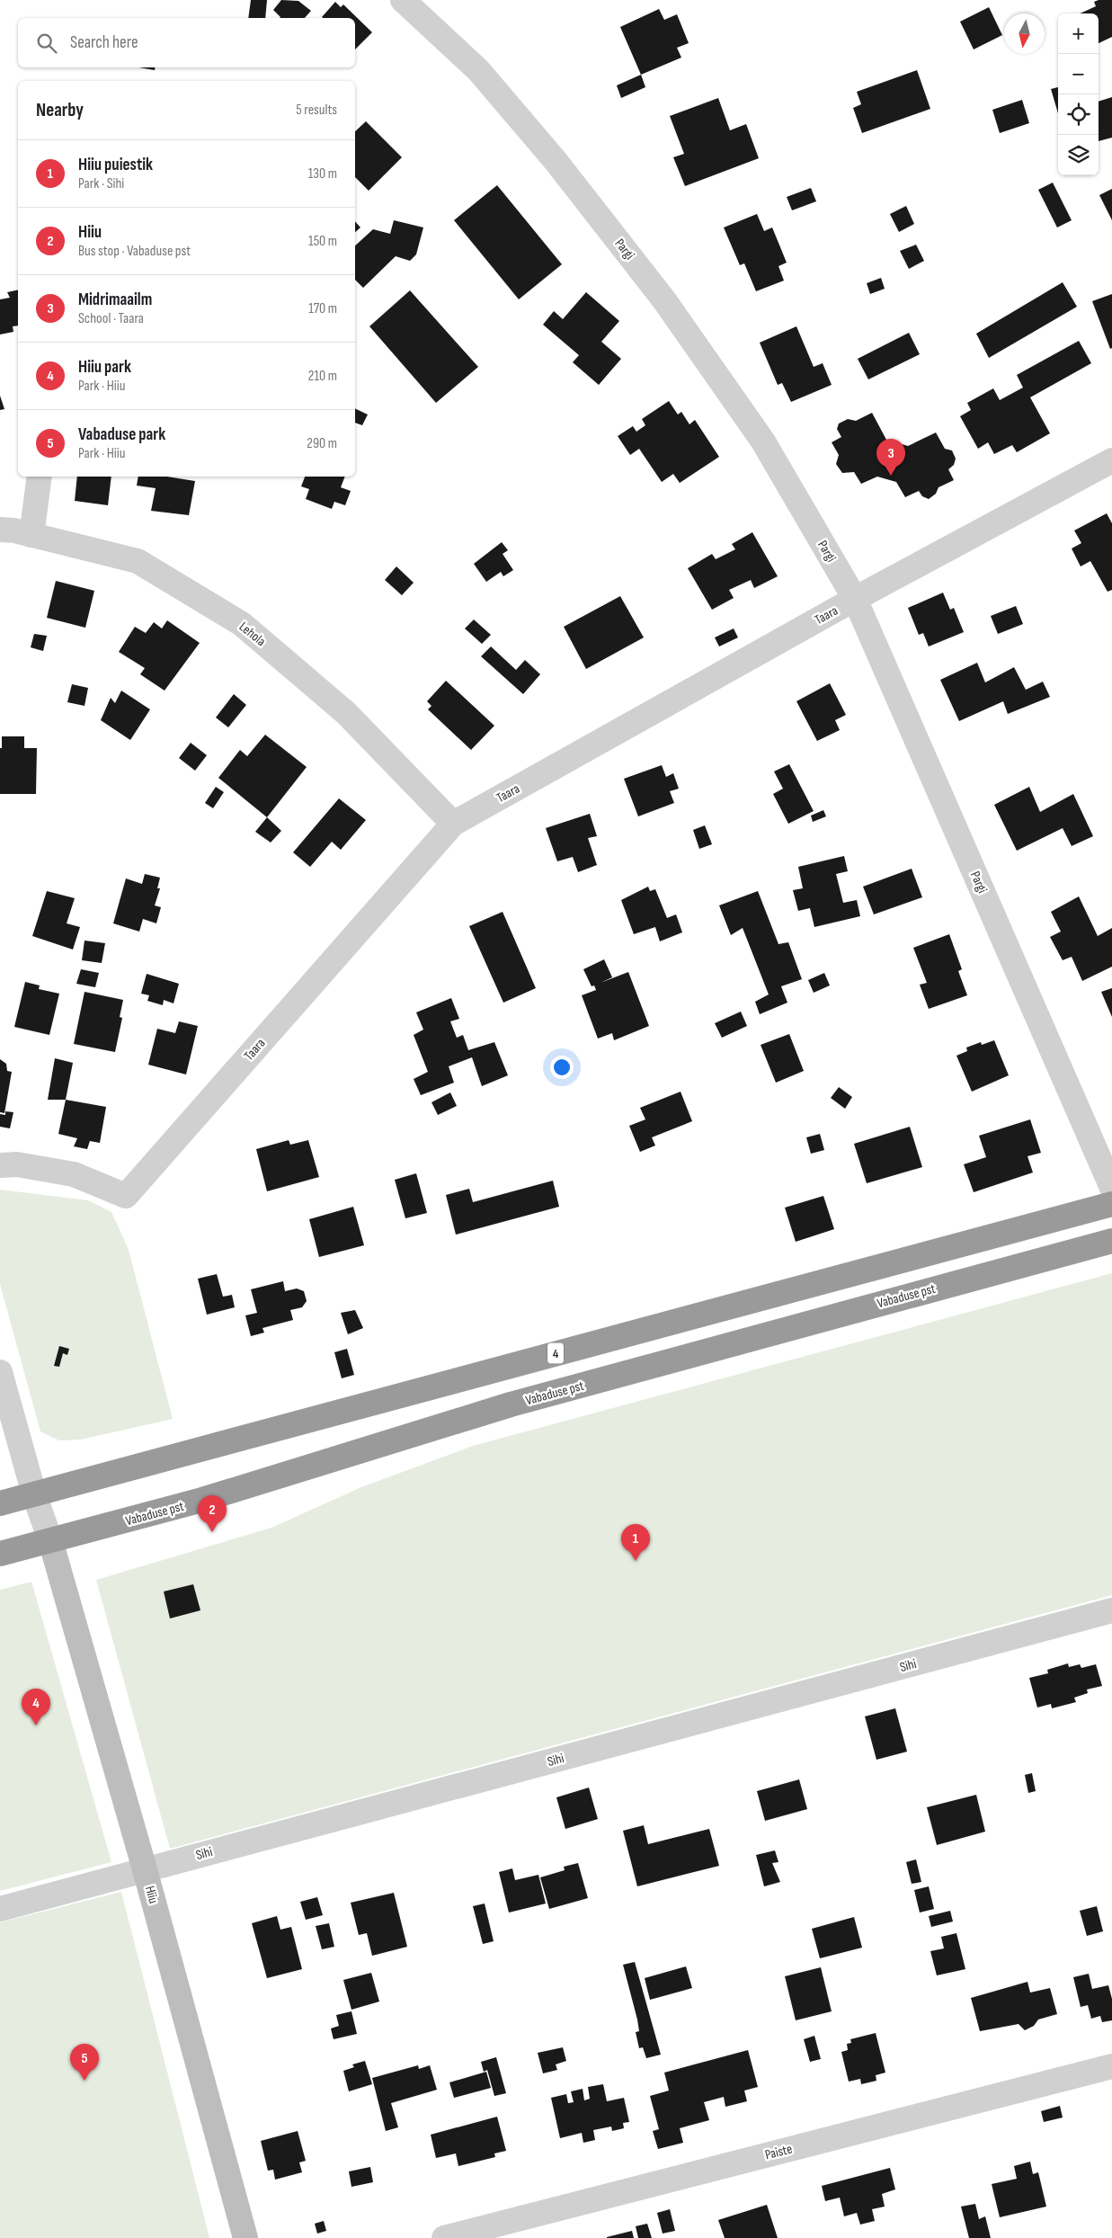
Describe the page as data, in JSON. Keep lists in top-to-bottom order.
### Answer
{
  "streets": {
    "highway": ["Vabaduse pst", "4"],
    "street": [
      "Pargi",
      "Taara",
      "Lehola",
      "Sihi",
      "Hiiu",
      "Paiste"
    ]
  },
  "crossings": [
    ["Pargi", "Taara"],
    ["Taara", "Lehola"],
    ["Vabaduse pst", "Hiiu"],
    ["4", "Hiiu"],
    ["Sihi", "Hiiu"]
  ],
  "north": "bottom",
  "page": {
    "map_buttons": ["+", "−"],
    "search": "Search here",
    "heading": ["Nearby", "5 results"],
    "list": [
      {
        "mark": "1",
        "name": "Hiiu puiestik",
        "note": "Park · Sihi",
        "value": "130 m"
      },
      {
        "mark": "2",
        "name": "Hiiu",
        "note": "Bus stop · Vabaduse pst",
        "value": "150 m"
      },
      {
        "mark": "3",
        "name": "Midrimaailm",
        "note": "School · Taara",
        "value": "170 m"
      },
      {
        "mark": "4",
        "name": "Hiiu park",
        "note": "Park · Hiiu",
        "value": "210 m"
      },
      {
        "mark": "5",
        "name": "Vabaduse park",
        "note": "Park · Hiiu",
        "value": "290 m"
      }
    ],
    "pins": [
      "3",
      "2",
      "1",
      "4",
      "5"
    ]
  }
}
